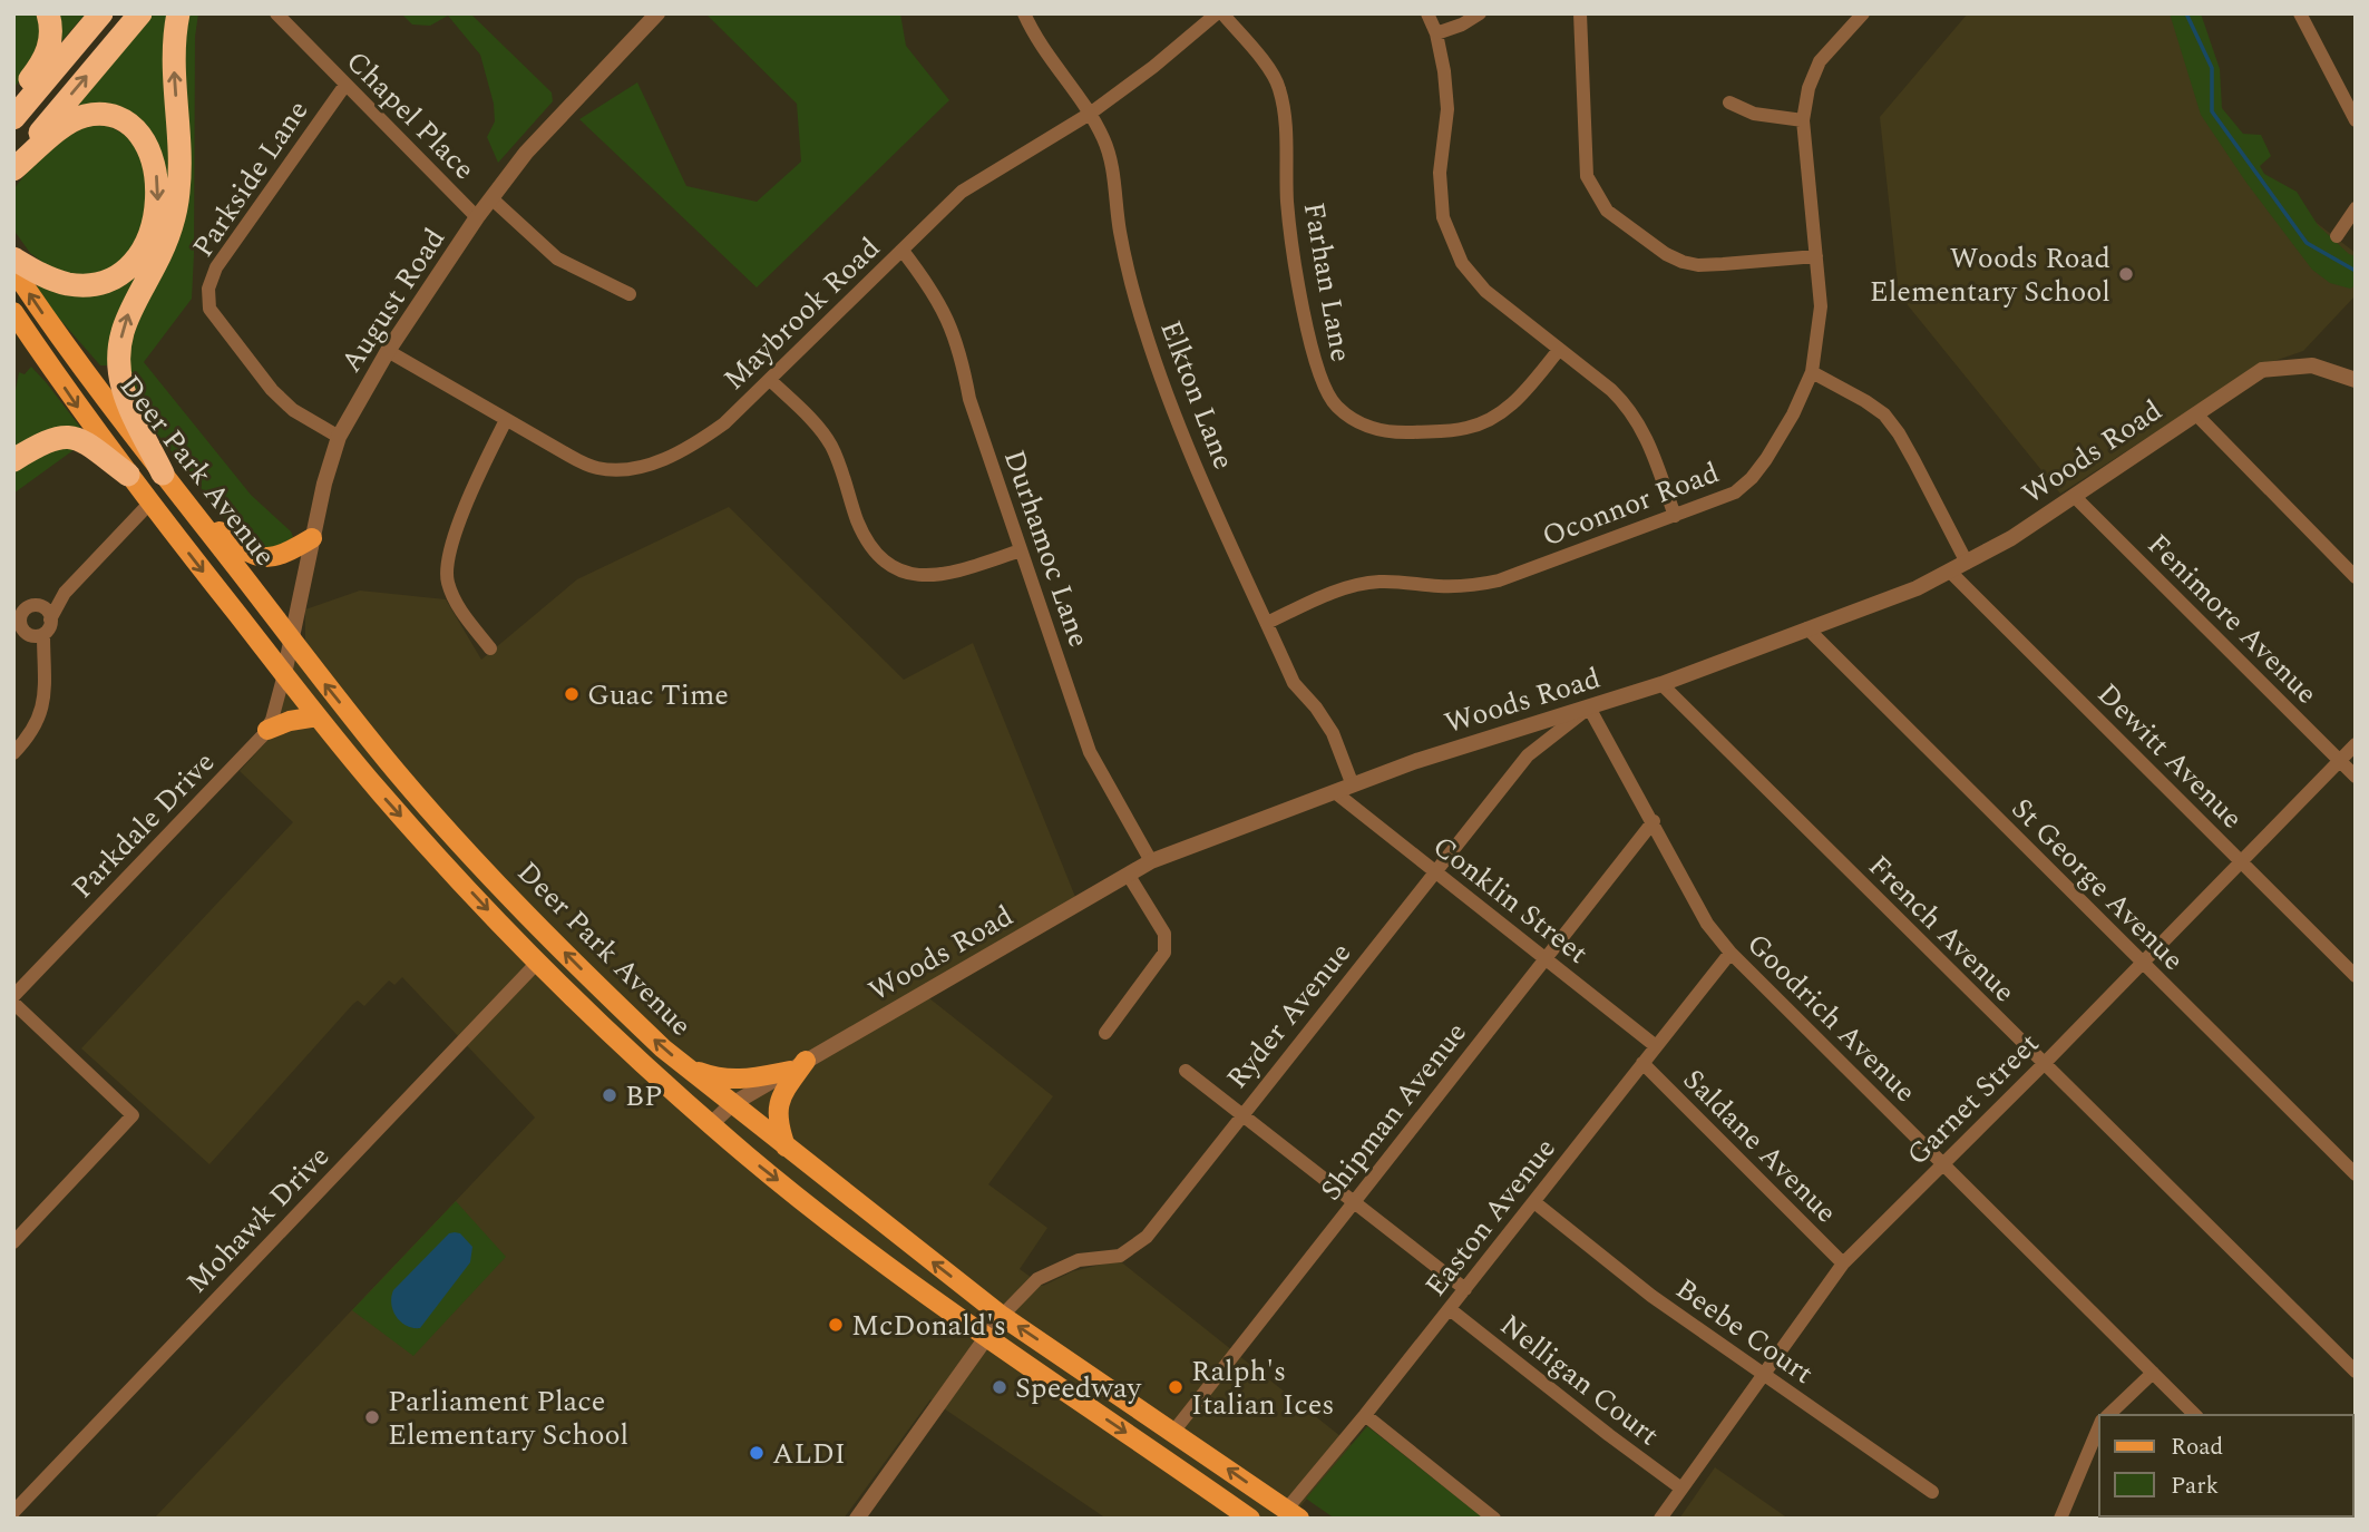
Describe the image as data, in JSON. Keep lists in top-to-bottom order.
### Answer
{
  "streets": {
    "main road": ["Deer Park Avenue"],
    "street": [
      "Chapel Place",
      "Parkside Lane",
      "Farhan Lane",
      "August Road",
      "Maybrook Road",
      "Elkton Lane",
      "Woods Road",
      "Oconnor Road",
      "Durhamoc Lane",
      "Fenimore Avenue",
      "Dewitt Avenue",
      "Parkdale Drive",
      "St George Avenue",
      "Conklin Street",
      "French Avenue",
      "Ryder Avenue",
      "Goodrich Avenue",
      "Garnet Street",
      "Shipman Avenue",
      "Saldane Avenue",
      "Easton Avenue",
      "Mohawk Drive",
      "Beebe Court",
      "Nelligan Court"
    ]
  },
  "crossings": [
    ["Chapel Place", "Parkside Lane"],
    ["Chapel Place", "August Road"],
    ["Parkside Lane", "August Road"],
    ["Farhan Lane", "Maybrook Road"],
    ["August Road", "Maybrook Road"],
    ["August Road", "Deer Park Avenue"],
    ["August Road", "Parkdale Drive"],
    ["Maybrook Road", "Elkton Lane"],
    ["Maybrook Road", "Durhamoc Lane"],
    ["Elkton Lane", "Woods Road"],
    ["Elkton Lane", "Oconnor Road"],
    ["Woods Road", "Deer Park Avenue"],
    ["Woods Road", "Durhamoc Lane"],
    ["Woods Road", "Fenimore Avenue"],
    ["Woods Road", "Dewitt Avenue"],
    ["Woods Road", "St George Avenue"],
    ["Woods Road", "Conklin Street"],
    ["Woods Road", "French Avenue"],
    ["Woods Road", "Ryder Avenue"],
    ["Woods Road", "Goodrich Avenue"],
    ["Deer Park Avenue", "Parkdale Drive"],
    ["Deer Park Avenue", "Ryder Avenue"],
    ["Deer Park Avenue", "Shipman Avenue"],
    ["Deer Park Avenue", "Easton Avenue"],
    ["Deer Park Avenue", "Mohawk Drive"],
    ["Fenimore Avenue", "Garnet Street"],
    ["Dewitt Avenue", "Garnet Street"],
    ["St George Avenue", "Garnet Street"],
    ["Conklin Street", "Ryder Avenue"],
    ["Conklin Street", "Shipman Avenue"],
    ["Conklin Street", "Easton Avenue"],
    ["French Avenue", "Garnet Street"],
    ["Ryder Avenue", "Goodrich Avenue"],
    ["Goodrich Avenue", "Garnet Street"],
    ["Goodrich Avenue", "Shipman Avenue"],
    ["Goodrich Avenue", "Easton Avenue"],
    ["Garnet Street", "Saldane Avenue"],
    ["Garnet Street", "Beebe Court"],
    ["Garnet Street", "Nelligan Court"],
    ["Saldane Avenue", "Easton Avenue"],
    ["Easton Avenue", "Beebe Court"],
    ["Easton Avenue", "Nelligan Court"]
  ],
  "places": [
    "Woods Road Elementary School",
    "Guac Time",
    "BP",
    "McDonald's",
    "Speedway",
    "Ralph's Italian Ices",
    "Parliament Place Elementary School",
    "ALDI"
  ],
  "legend": ["Road", "Park"]
}
